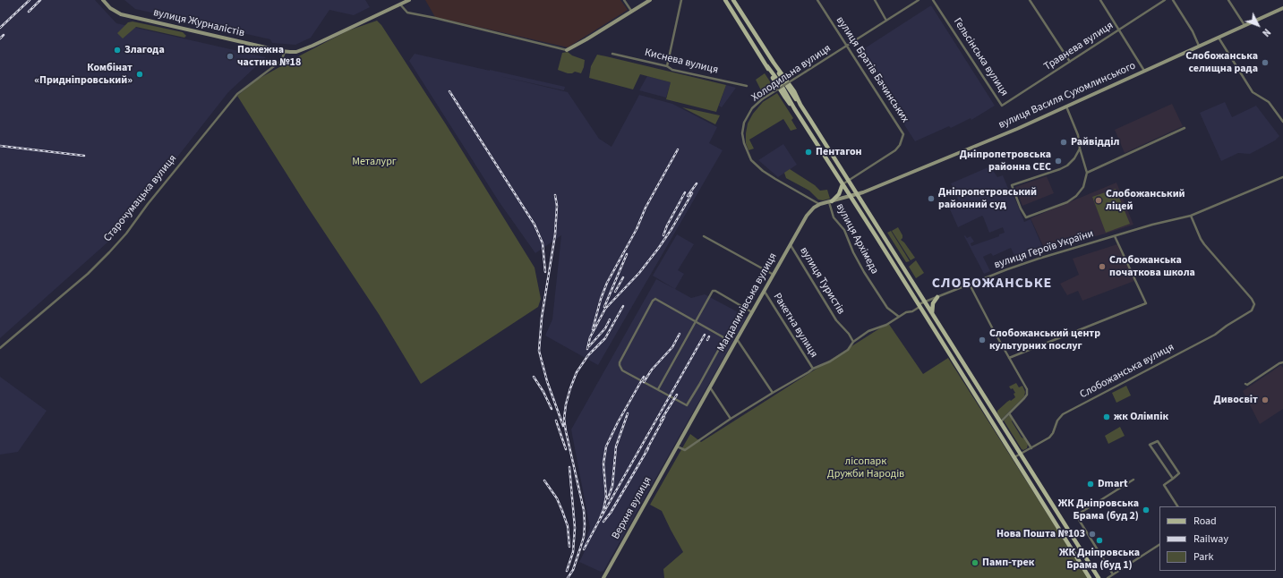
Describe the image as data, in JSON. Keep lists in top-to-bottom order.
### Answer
{
  "streets": {
    "street": [
      "вулиця Журналістів",
      "Травнева вулиця",
      "Гельсінська вулиця",
      "Киснева вулиця",
      "вулиця Братів Бачинських",
      "Холодильна вулиця",
      "вулиця Василя Сухомлинського",
      "Старочумацька вулиця",
      "вулиця Архімеда",
      "вулиця Героїв України",
      "вулиця Туристів",
      "Магдалинівська вулиця",
      "Ракетна вулиця",
      "Слобожанська вулиця",
      "Верхня вулиця"
    ]
  },
  "crossings": [
    ["вулиця Журналістів", "Старочумацька вулиця"],
    ["Травнева вулиця", "Гельсінська вулиця"],
    ["вулиця Братів Бачинських", "Холодильна вулиця"],
    ["Холодильна вулиця", "Магдалинівська вулиця"],
    ["вулиця Василя Сухомлинського", "Магдалинівська вулиця"],
    ["вулиця Архімеда", "вулиця Героїв України"],
    ["вулиця Архімеда", "Магдалинівська вулиця"],
    ["вулиця Героїв України", "вулиця Туристів"],
    ["вулиця Героїв України", "Магдалинівська вулиця"],
    ["вулиця Героїв України", "Ракетна вулиця"],
    ["вулиця Героїв України", "Слобожанська вулиця"],
    ["вулиця Героїв України", "Верхня вулиця"],
    ["вулиця Туристів", "Магдалинівська вулиця"],
    ["Магдалинівська вулиця", "Ракетна вулиця"],
    ["Магдалинівська вулиця", "Верхня вулиця"]
  ],
  "districts": ["СЛОБОЖАНСЬКЕ"],
  "parks": ["Металург", "лісопарк Дружби Народів"],
  "places": [
    "Злагода",
    "Пожежна частина №18",
    "Слобожанська селищна рада",
    "Комбінат «Придніпровський»",
    "Райвідділ",
    "Пентагон",
    "Дніпропетровська районна СЕС",
    "Дніпропетровський районний суд",
    "Слобожанський ліцей",
    "Cлобожанська початкова школа",
    "Слобожанський центр культурних послуг",
    "Дивосвіт",
    "жк Олімпік",
    "Dmart",
    "ЖК Дніпровська Брама (буд 2)",
    "Нова Пошта №103",
    "ЖК Дніпровська Брама (буд 1)",
    "Памп-трек"
  ],
  "legend": ["Road", "Railway", "Park"],
  "north": "bottom right"
}
